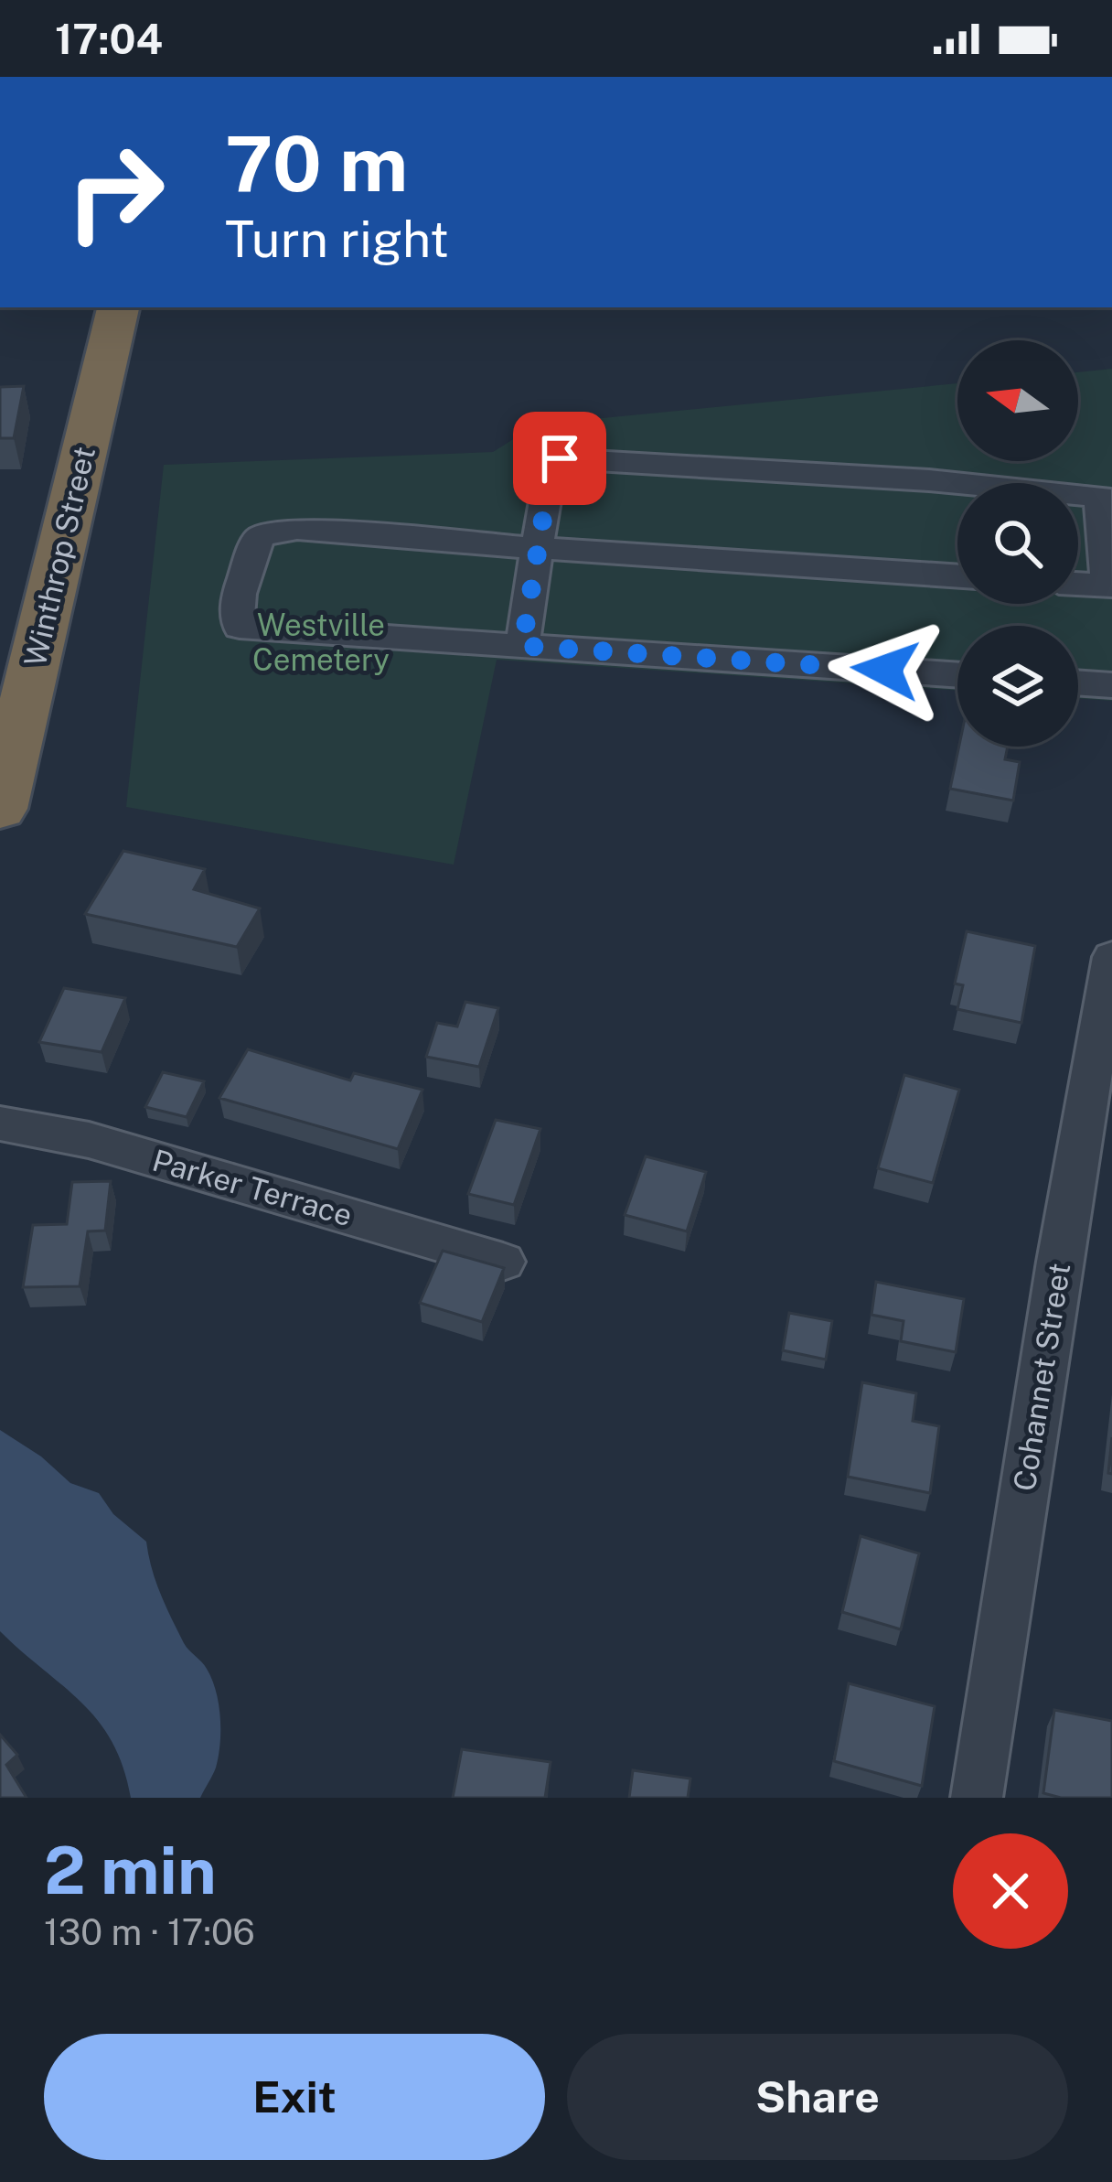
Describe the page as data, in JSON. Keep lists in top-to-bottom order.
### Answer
{
  "streets": {
    "highway": ["Winthrop Street"],
    "street": ["Parker Terrace", "Cohannet Street"]
  },
  "parks": ["Westville Cemetery"],
  "north": "left",
  "page": {
    "status": "17:04",
    "turn": ["70 m", "Turn right"],
    "heading": ["2 min", "130 m · 17:06"],
    "buttons": ["Exit", "Share"]
  }
}
